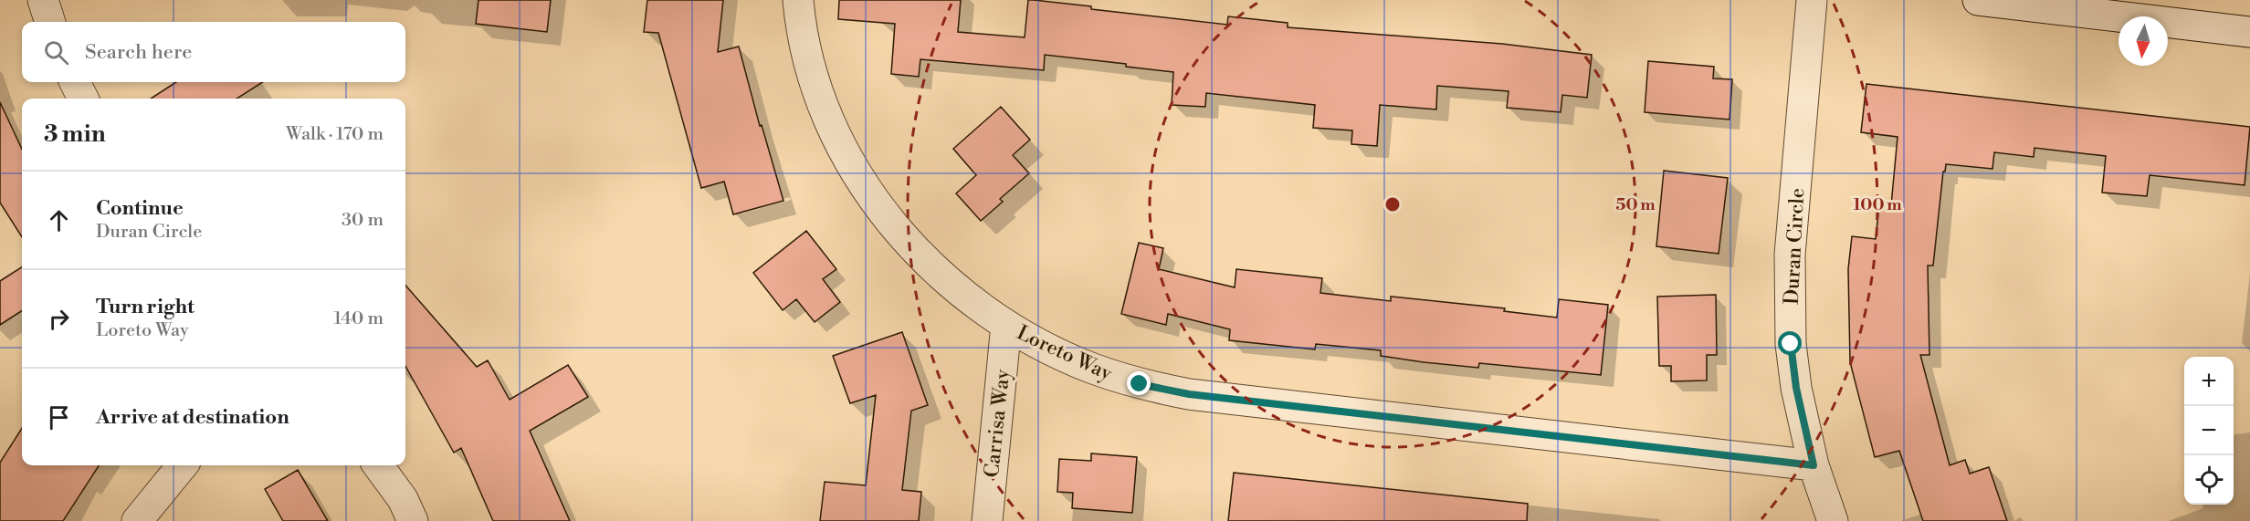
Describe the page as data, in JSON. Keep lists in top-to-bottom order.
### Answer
{
  "streets": {
    "street": ["Duran Circle", "Loreto Way", "Carrisa Way"]
  },
  "crossings": [
    ["Duran Circle", "Loreto Way"],
    ["Loreto Way", "Carrisa Way"]
  ],
  "north": "bottom",
  "page": {
    "search": "Search here",
    "heading": ["3 min", "Walk · 170 m"],
    "list": [
      ["Continue", "Duran Circle", "30 m"],
      ["Turn right", "Loreto Way", "140 m"],
      "Arrive at destination"
    ],
    "map_buttons": ["+", "−"]
  },
  "rings": ["50 m", "100 m"]
}
